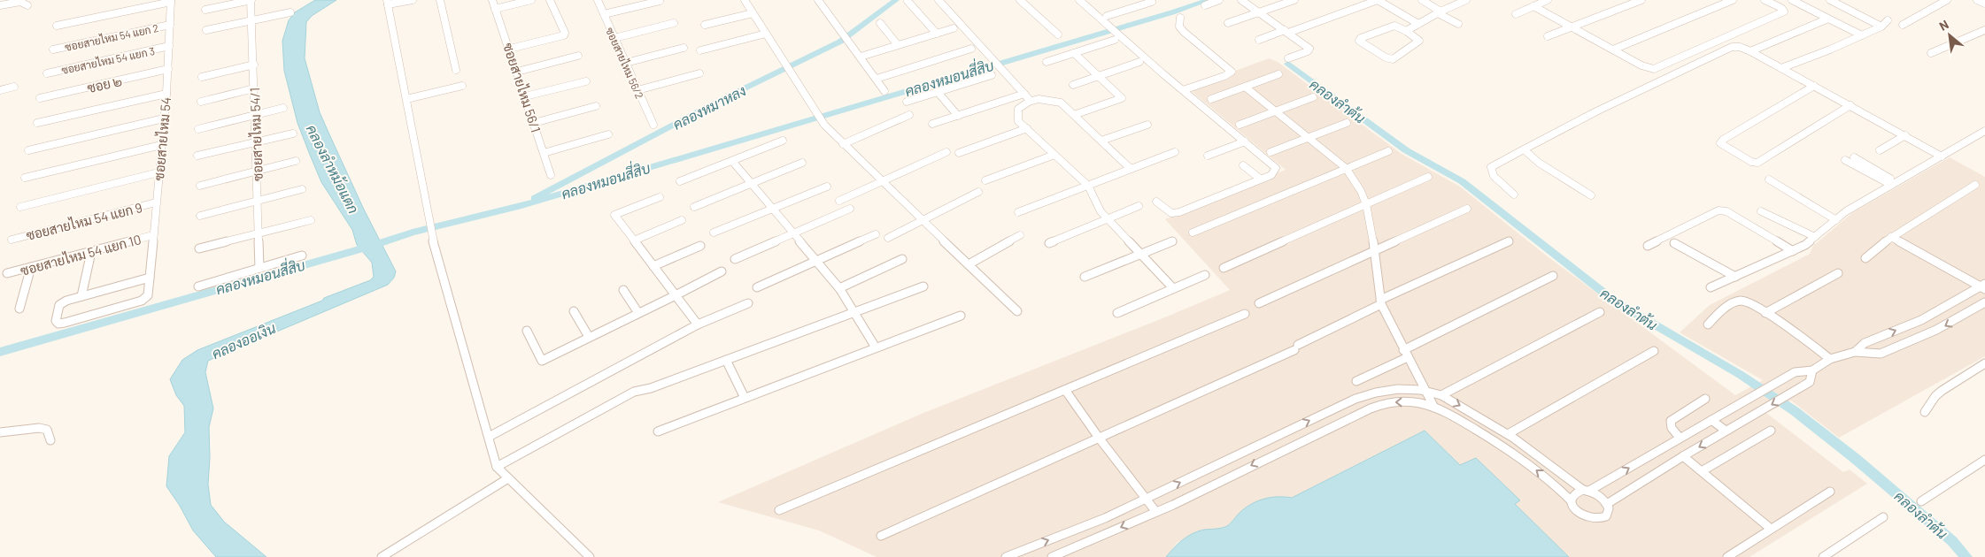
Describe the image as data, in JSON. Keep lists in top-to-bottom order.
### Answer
{
  "streets": {
    "street": [
      "ซอยสายไหม 54 แยก 2",
      "ซอยสายไหม 54 แยก 3",
      "ซอยสายไหม 56/2",
      "ซอย ๒",
      "ซอยสายไหม 56/1",
      "ซอยสายไหม 54/1",
      "ซอยสายไหม 54",
      "ซอยสายไหม 54 แยก 9",
      "ซอยสายไหม 54 แยก 10"
    ]
  },
  "crossings": [
    ["ซอยสายไหม 54 แยก 2", "ซอยสายไหม 54"],
    ["ซอยสายไหม 54 แยก 3", "ซอยสายไหม 54"],
    ["ซอย ๒", "ซอยสายไหม 54"],
    ["ซอยสายไหม 54", "ซอยสายไหม 54 แยก 9"],
    ["ซอยสายไหม 54", "ซอยสายไหม 54 แยก 10"]
  ],
  "water": [
    "คลองหมอนสี่สิบ",
    "คลองลำต้น",
    "คลองหมาหลง",
    "คลองลำหม้อแตก",
    "คลองออเงิน"
  ],
  "north": "top left"
}
